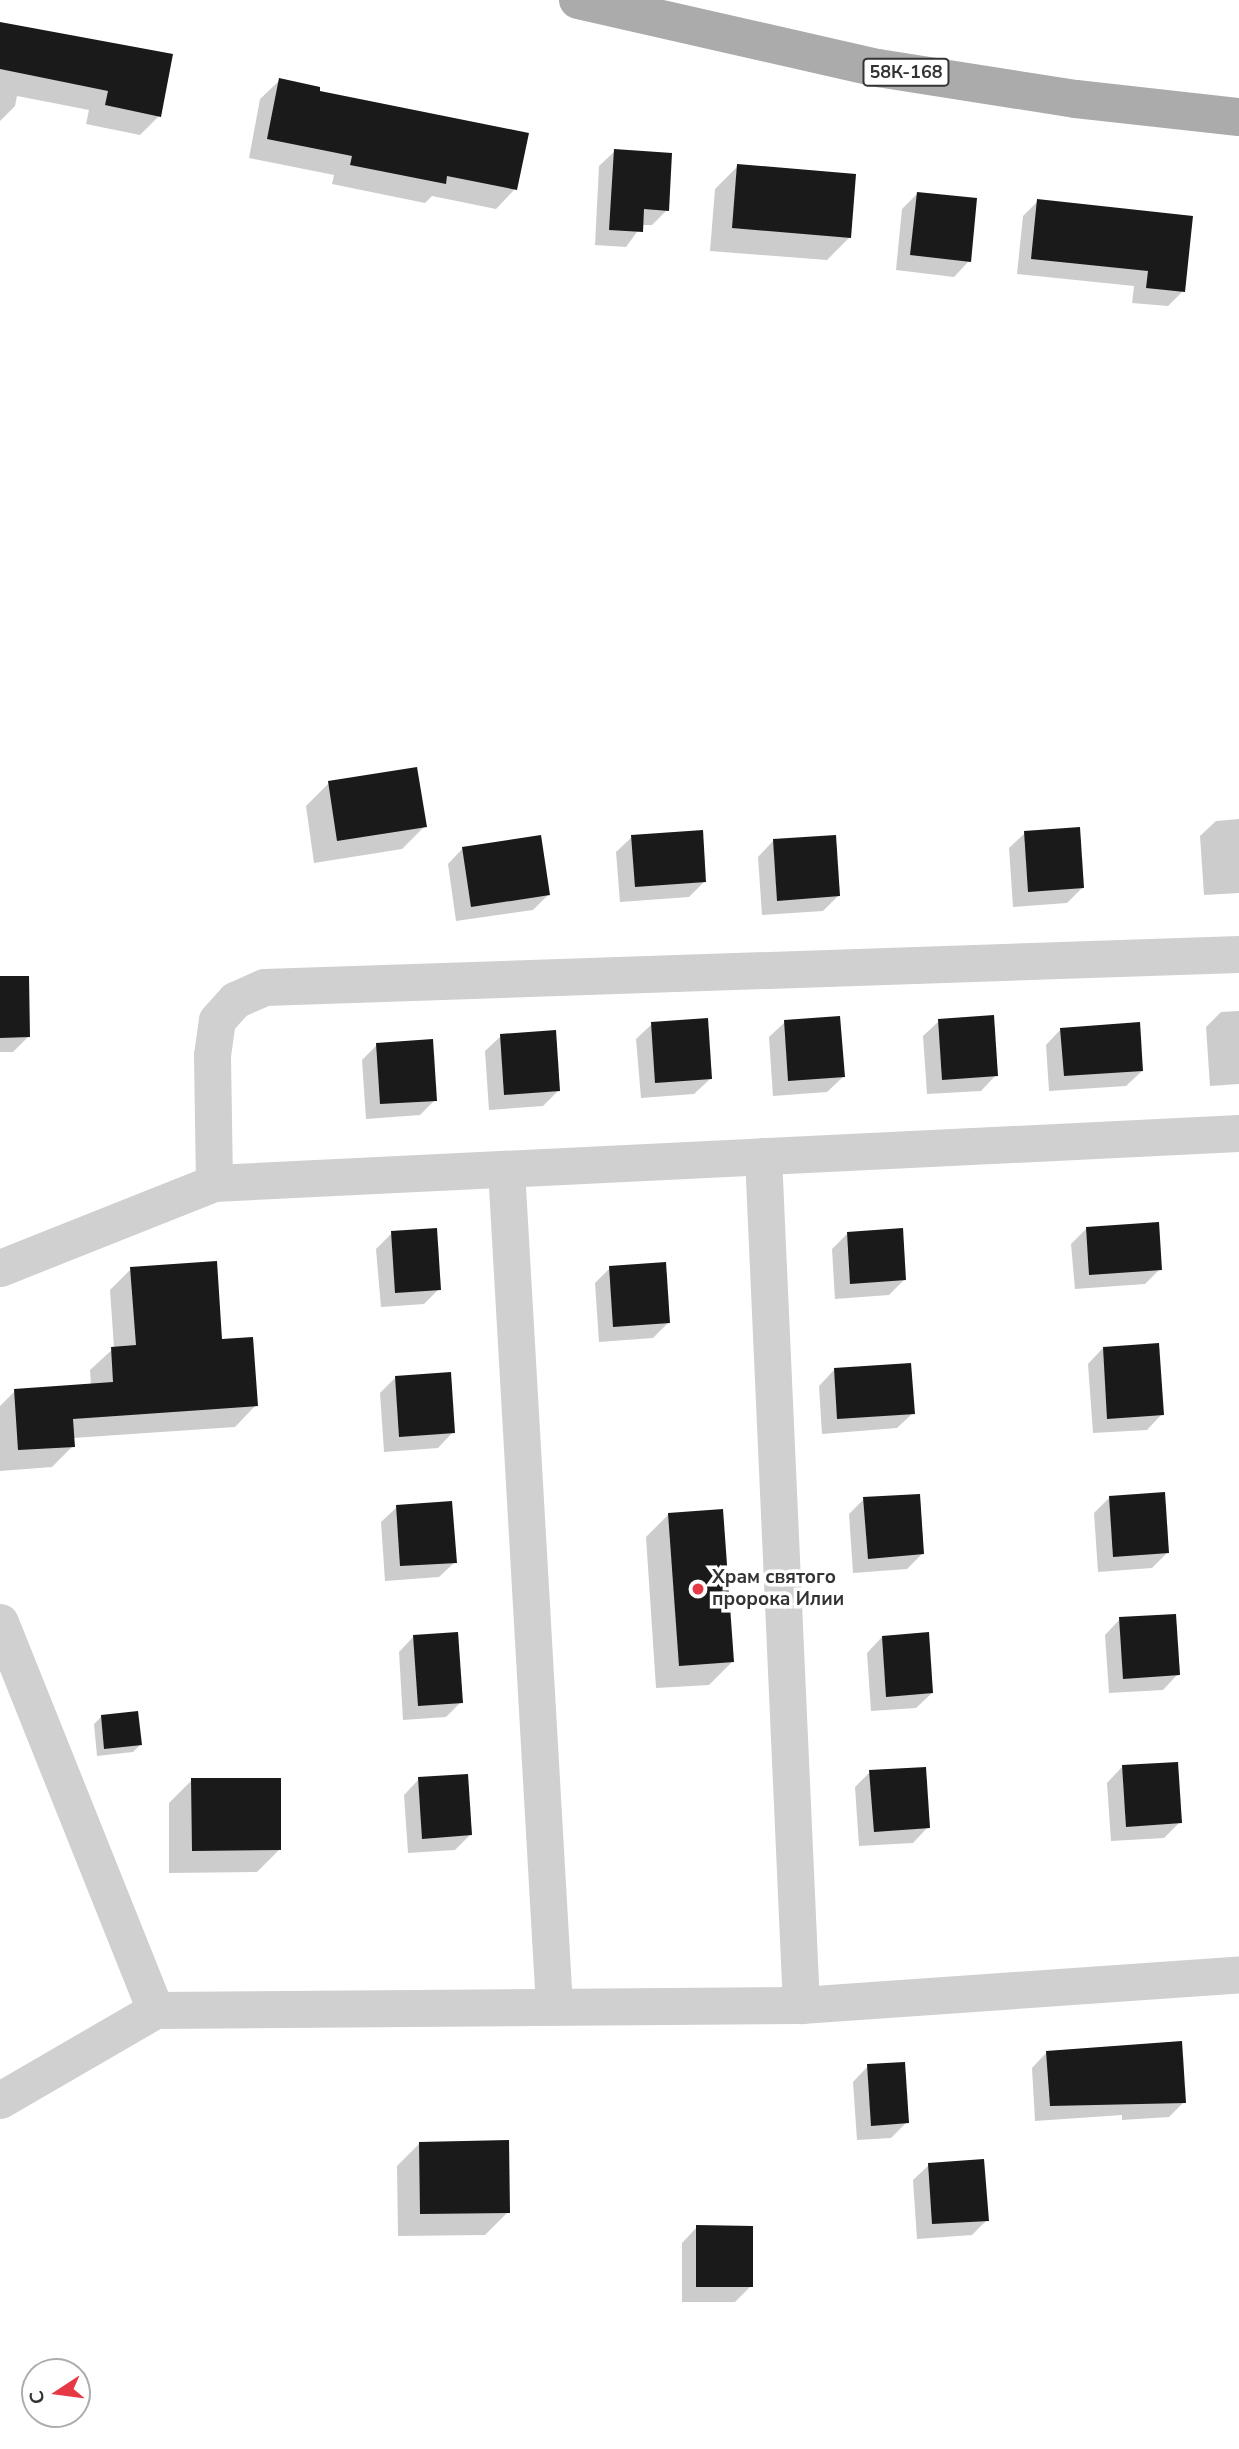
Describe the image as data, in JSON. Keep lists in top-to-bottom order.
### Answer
{
  "streets": {
    "main road": ["58К-168"]
  },
  "places": ["Храм святого пророка Илии"],
  "north": "left"
}
